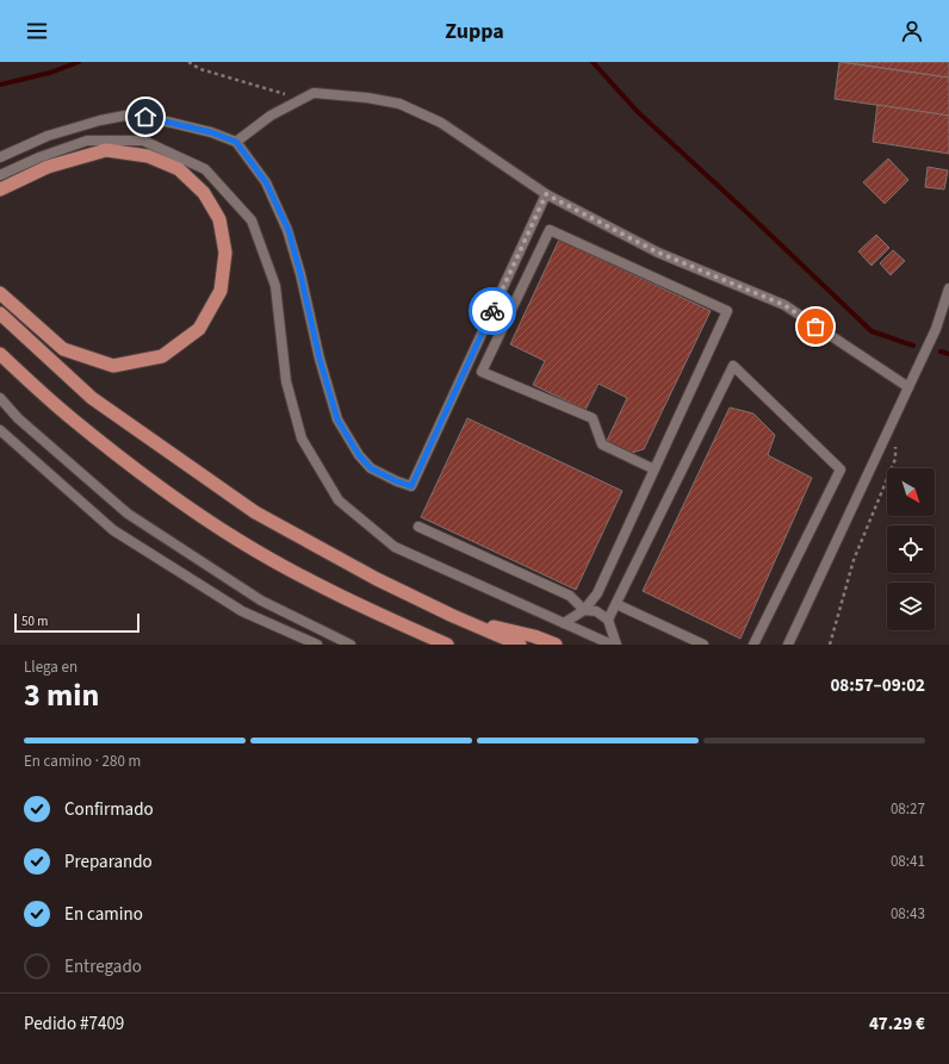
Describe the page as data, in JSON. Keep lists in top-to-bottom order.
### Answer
{
  "scale_bar": "50 m",
  "north": "bottom right",
  "page": {
    "header": "Zuppa",
    "scale": "50 m",
    "heading": ["3 min", "Llega en", "08:57–09:02"],
    "panel": ["Pedido #7409", "47.29 €"],
    "bar": "En camino · 280 m",
    "list": [
      ["Confirmado", "08:27"],
      ["Preparando", "08:41"],
      ["En camino", "08:43"],
      "Entregado"
    ]
  }
}
